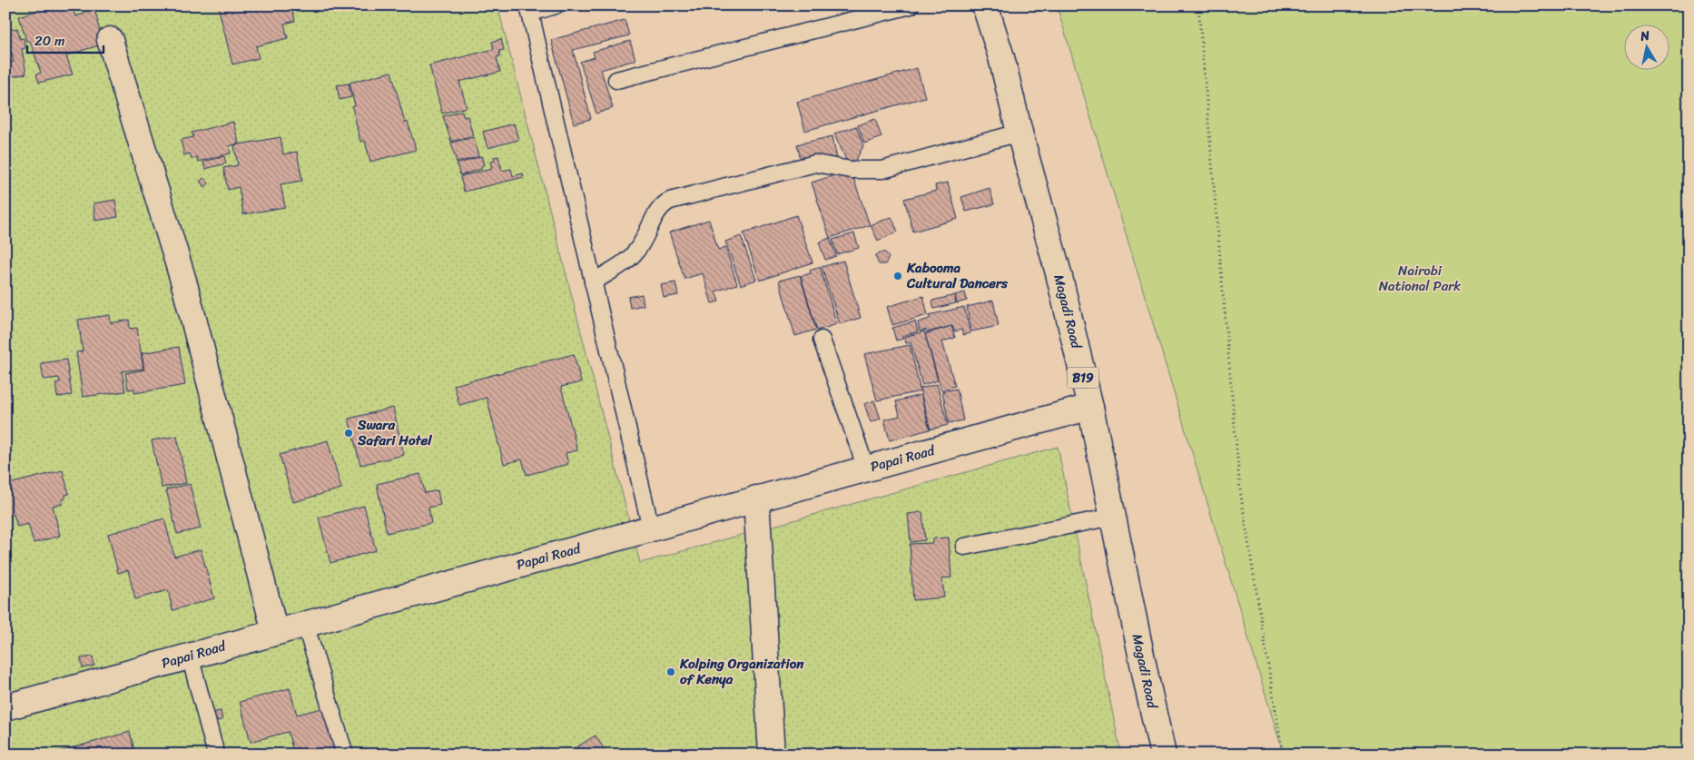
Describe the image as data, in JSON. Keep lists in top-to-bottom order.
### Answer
{
  "streets": {
    "main road": ["Magadi Road", "B19", "Papai Road"]
  },
  "crossings": [
    ["Magadi Road", "Papai Road"]
  ],
  "parks": ["Nairobi National Park"],
  "places": ["Kabooma Cultural Dancers", "Swara Safari Hotel", "Kolping Organization of Kenya"],
  "scale_bar": "20 m",
  "north": "top"
}
